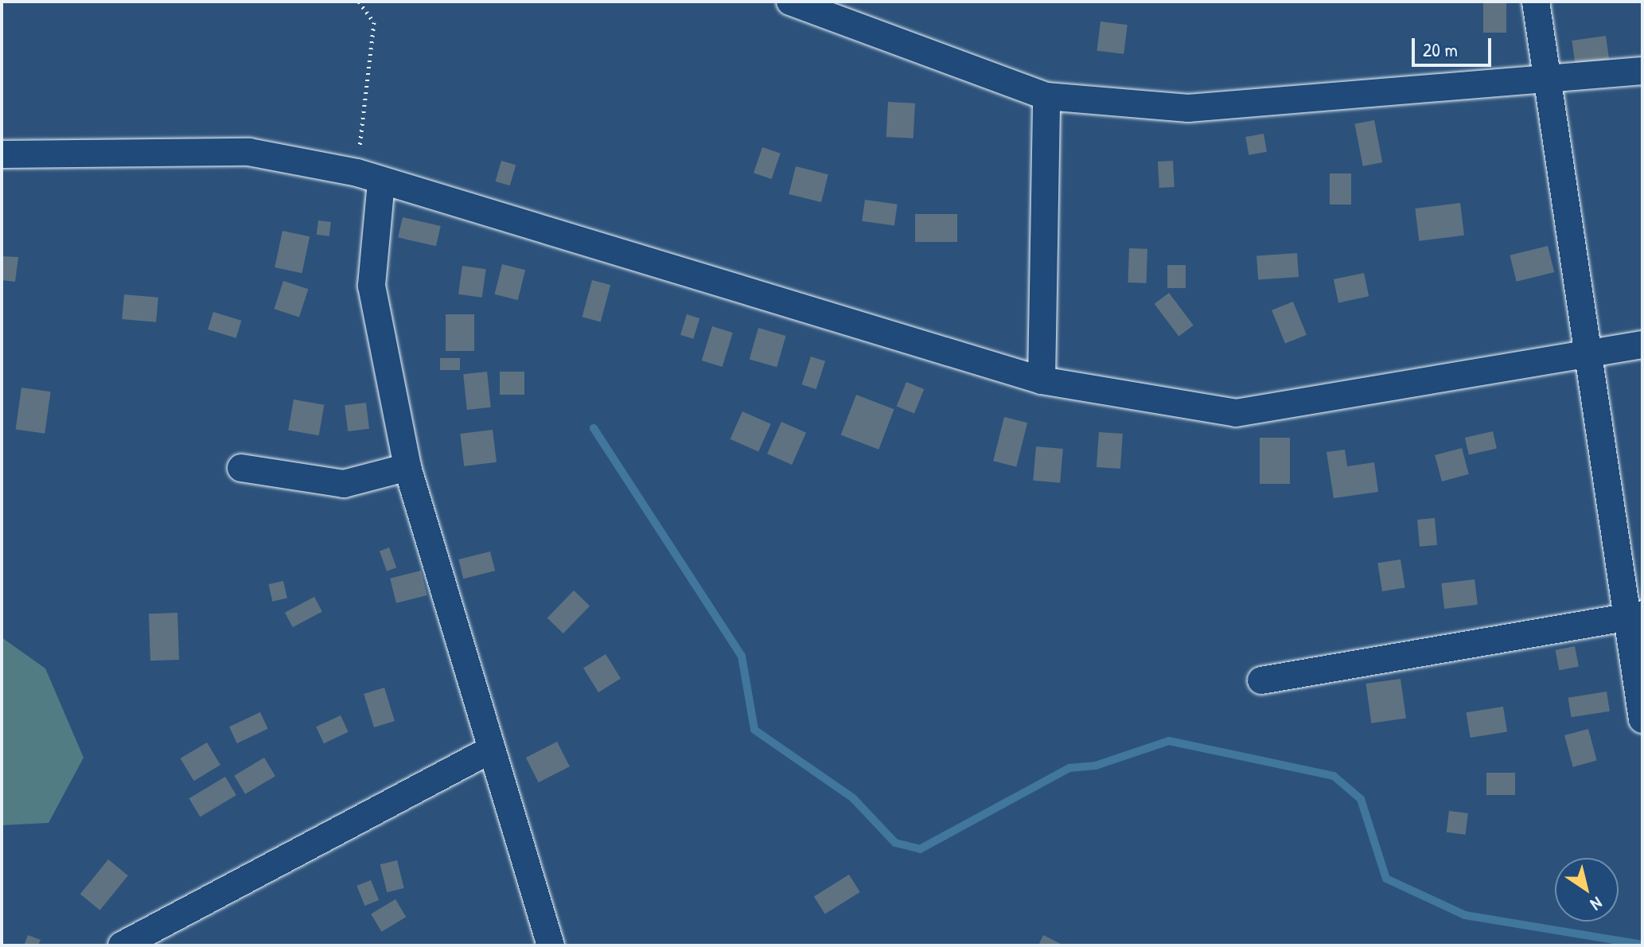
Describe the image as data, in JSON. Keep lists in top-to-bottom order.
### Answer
{
  "scale_bar": "20 m",
  "north": "bottom right"
}
